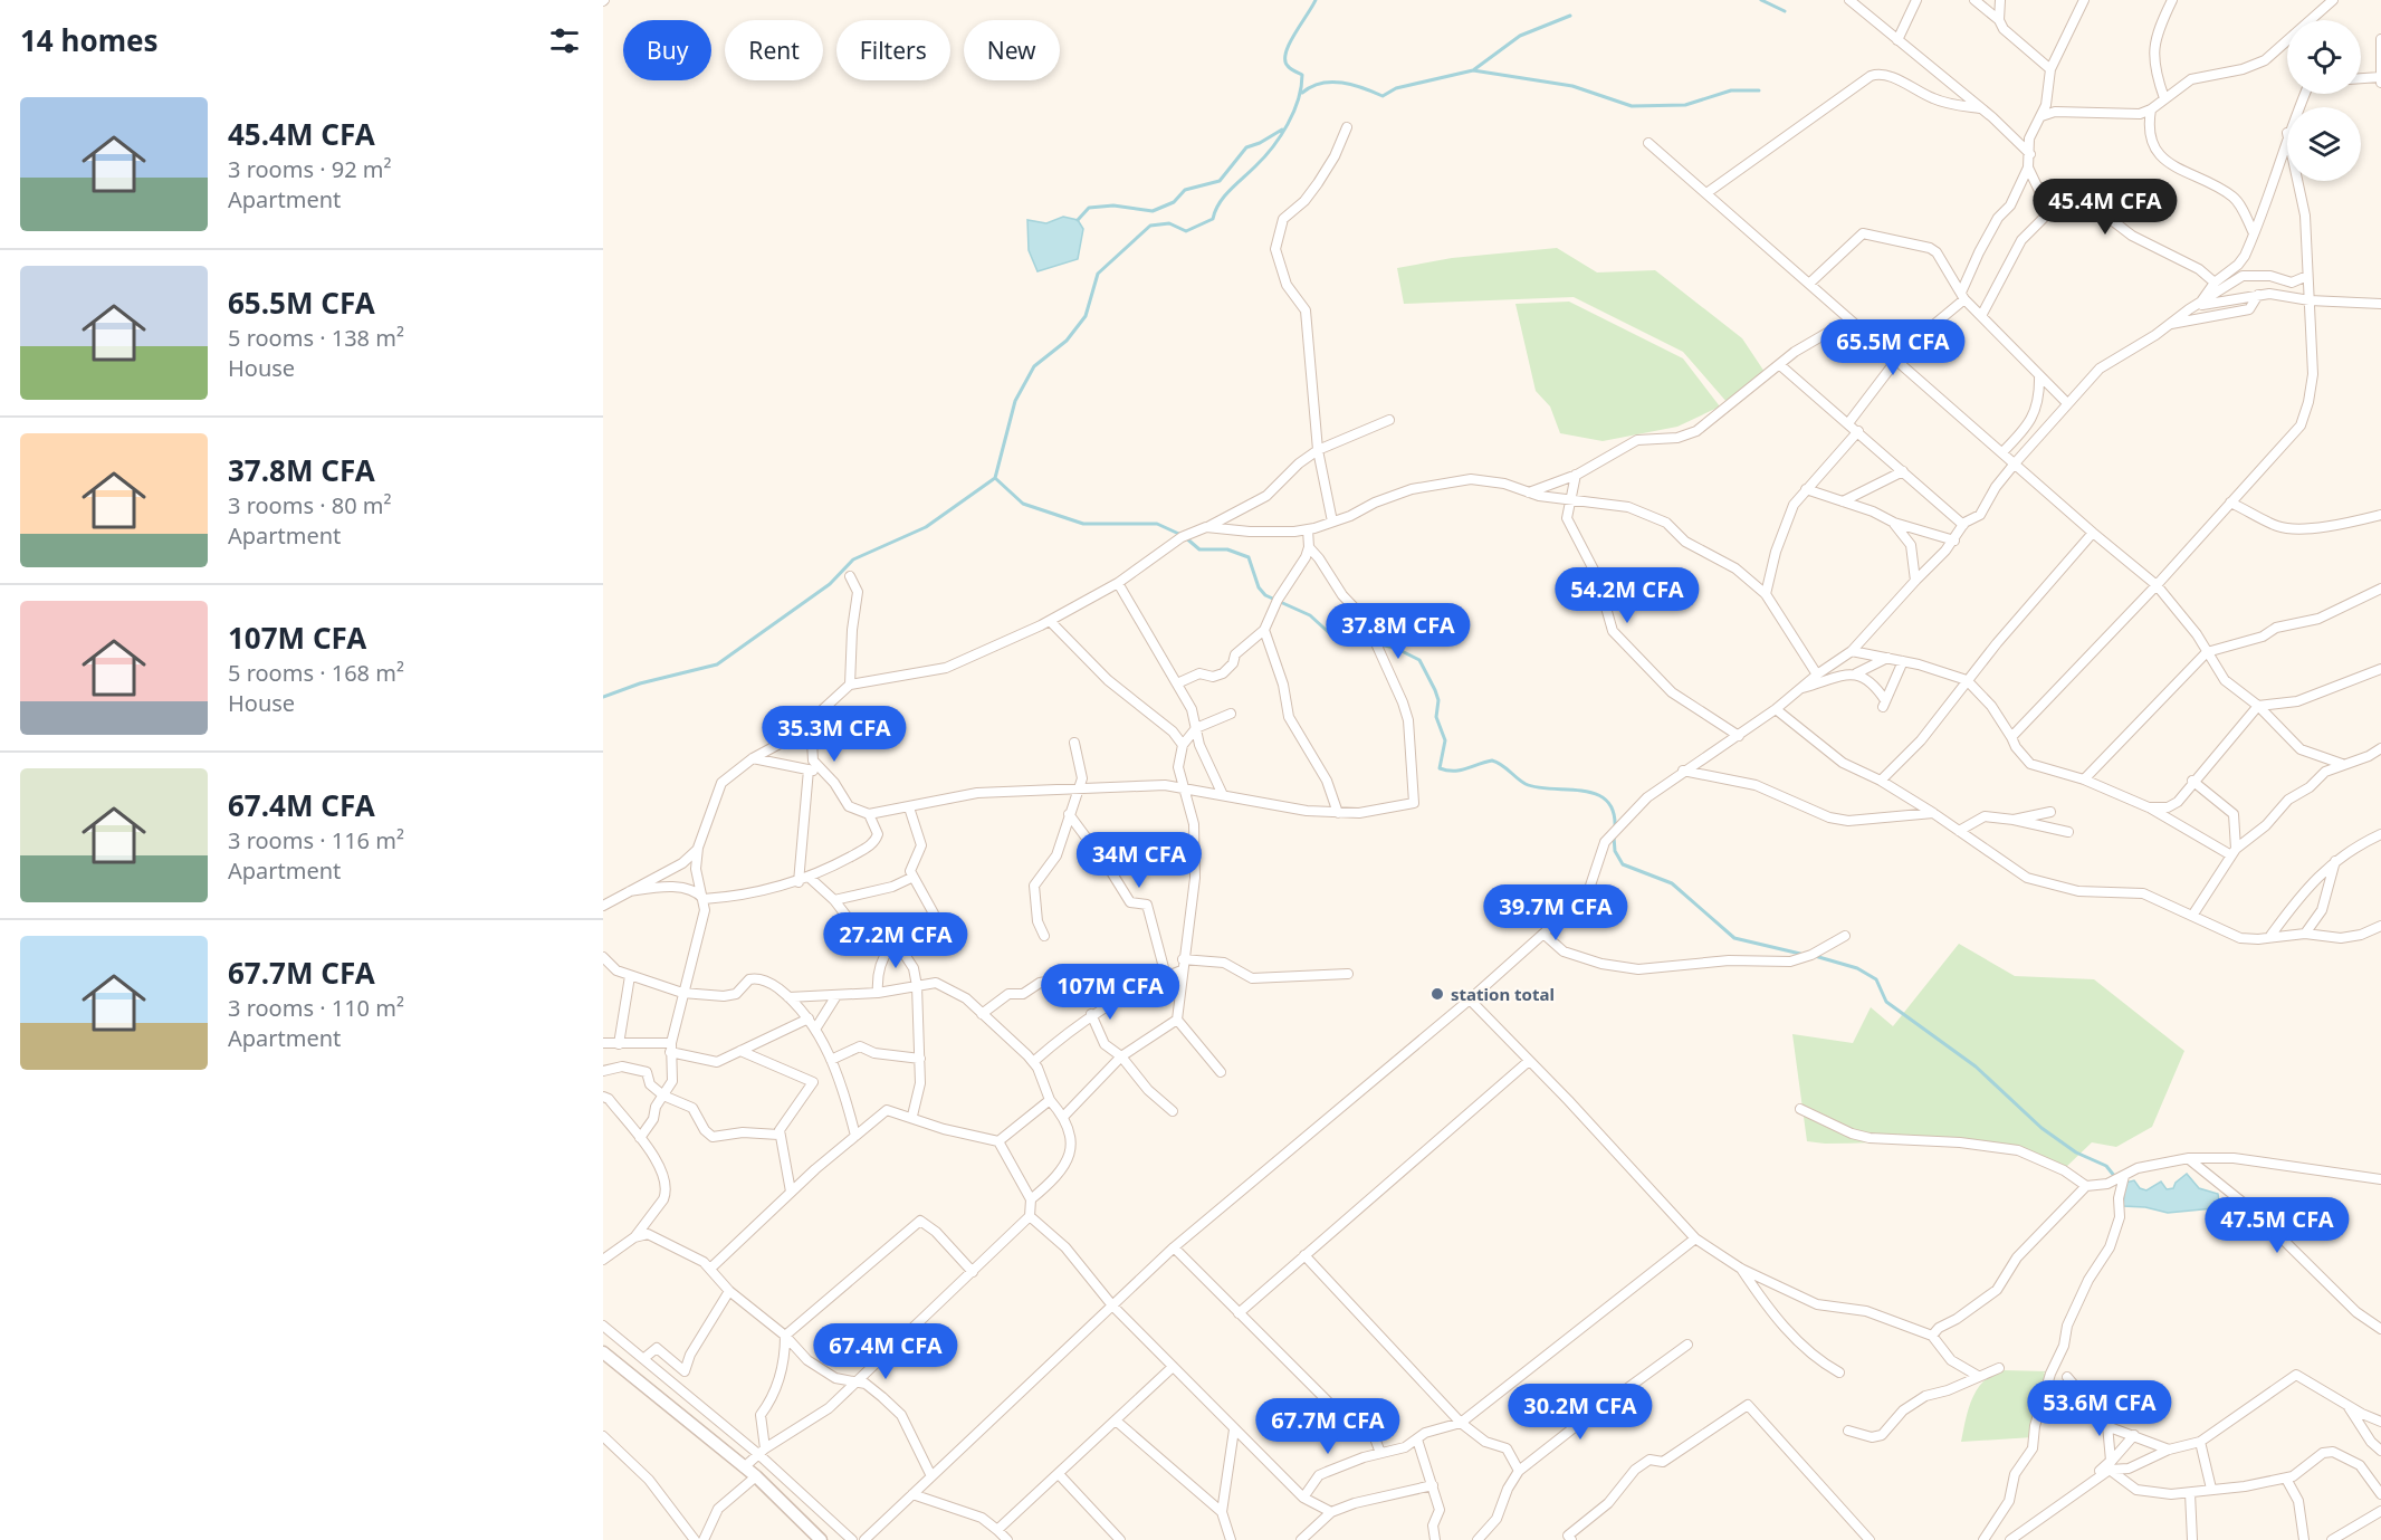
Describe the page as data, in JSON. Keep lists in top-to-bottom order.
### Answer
{
  "places": ["station total"],
  "page": {
    "heading": "14 homes",
    "chip": [
      "Buy",
      "Rent",
      "Filters",
      "New"
    ],
    "list": [
      {
        "name": "45.4M CFA",
        "note": "3 rooms · 92 m² · Apartment"
      },
      {
        "name": "65.5M CFA",
        "note": "5 rooms · 138 m² · House"
      },
      {
        "name": "37.8M CFA",
        "note": "3 rooms · 80 m² · Apartment"
      },
      {
        "name": "107M CFA",
        "note": "5 rooms · 168 m² · House"
      },
      {
        "name": "67.4M CFA",
        "note": "3 rooms · 116 m² · Apartment"
      },
      {
        "name": "67.7M CFA",
        "note": "3 rooms · 110 m² · Apartment"
      }
    ],
    "price": [
      "45.4M CFA",
      "65.5M CFA",
      "54.2M CFA",
      "37.8M CFA",
      "35.3M CFA",
      "34M CFA",
      "39.7M CFA",
      "27.2M CFA",
      "107M CFA",
      "47.5M CFA",
      "67.4M CFA",
      "53.6M CFA",
      "30.2M CFA",
      "67.7M CFA"
    ]
  }
}
